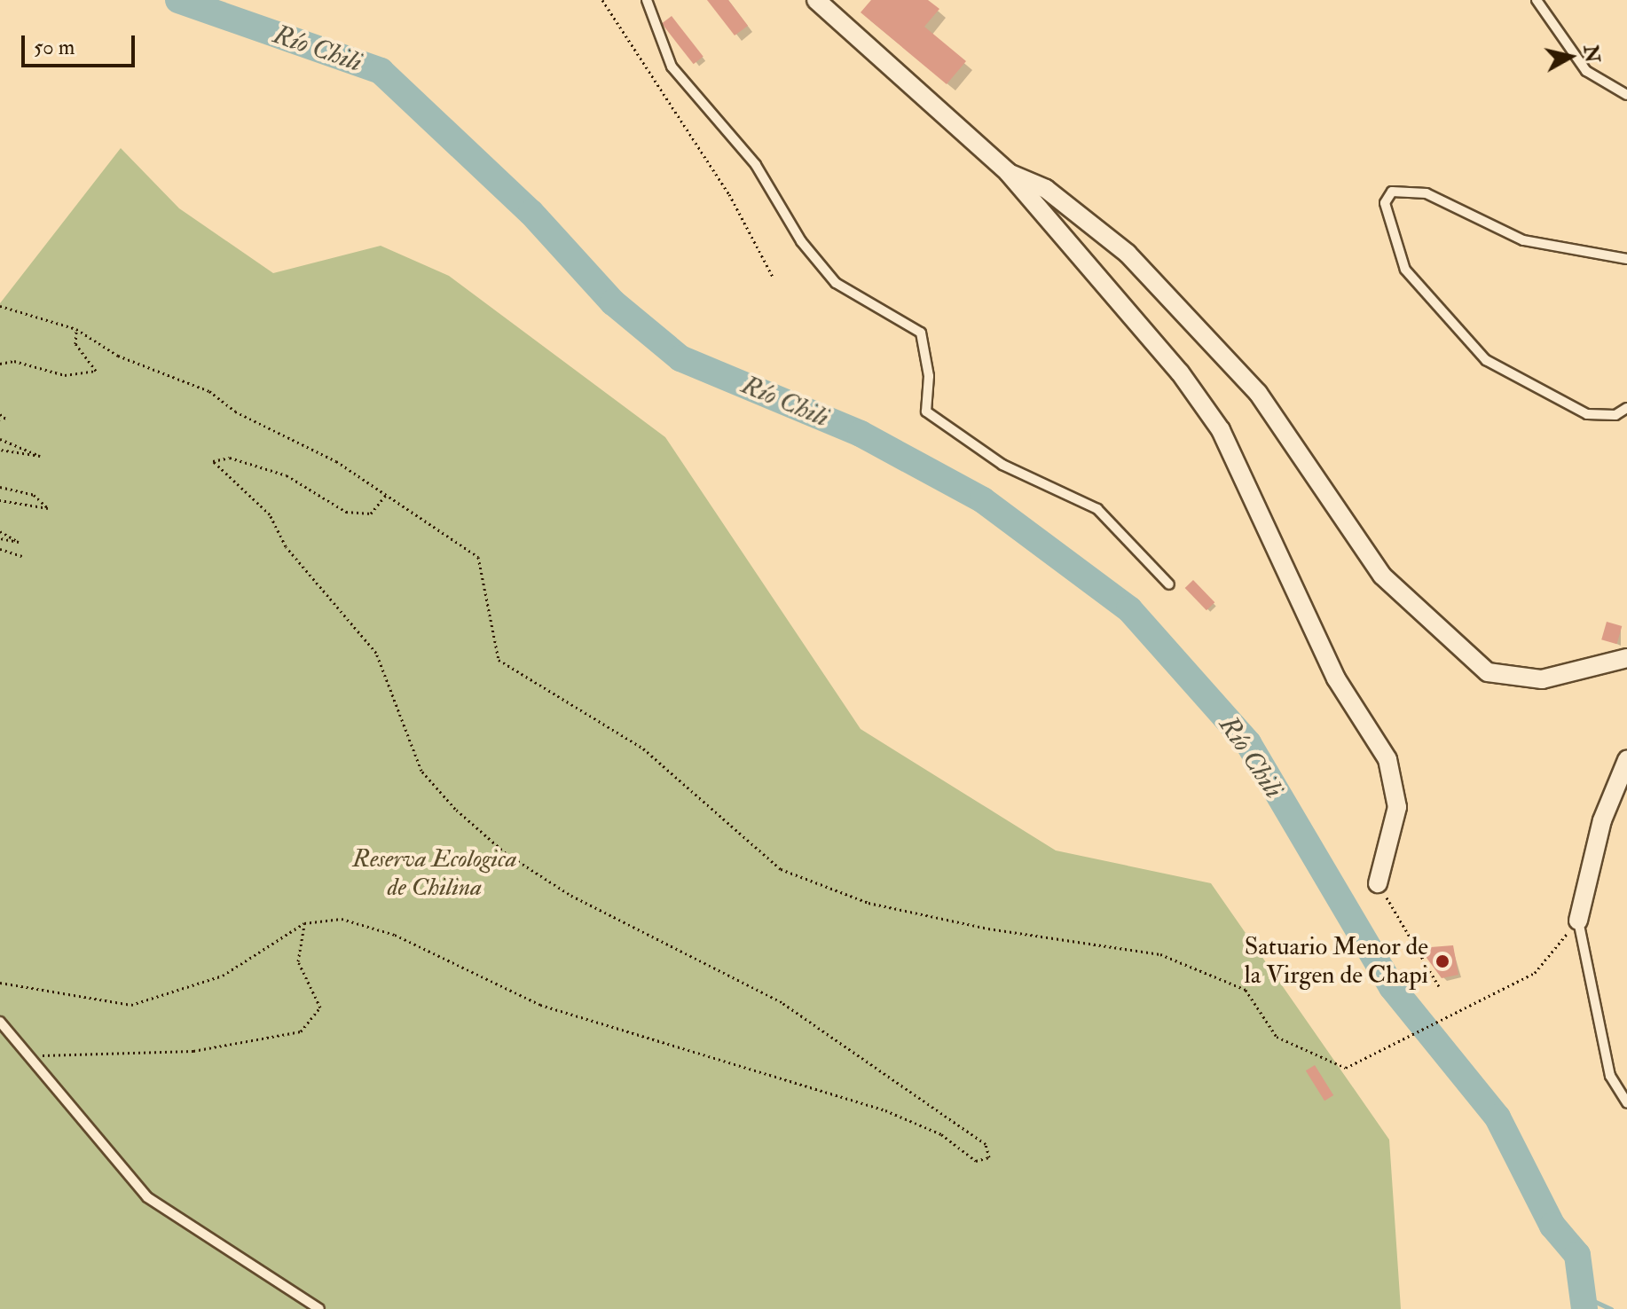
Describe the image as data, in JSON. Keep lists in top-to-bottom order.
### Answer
{
  "water": ["Río Chili"],
  "parks": ["Reserva Ecologica de Chilina"],
  "places": ["Satuario Menor de la Virgen de Chapi"],
  "scale_bar": "50 m",
  "north": "right"
}
